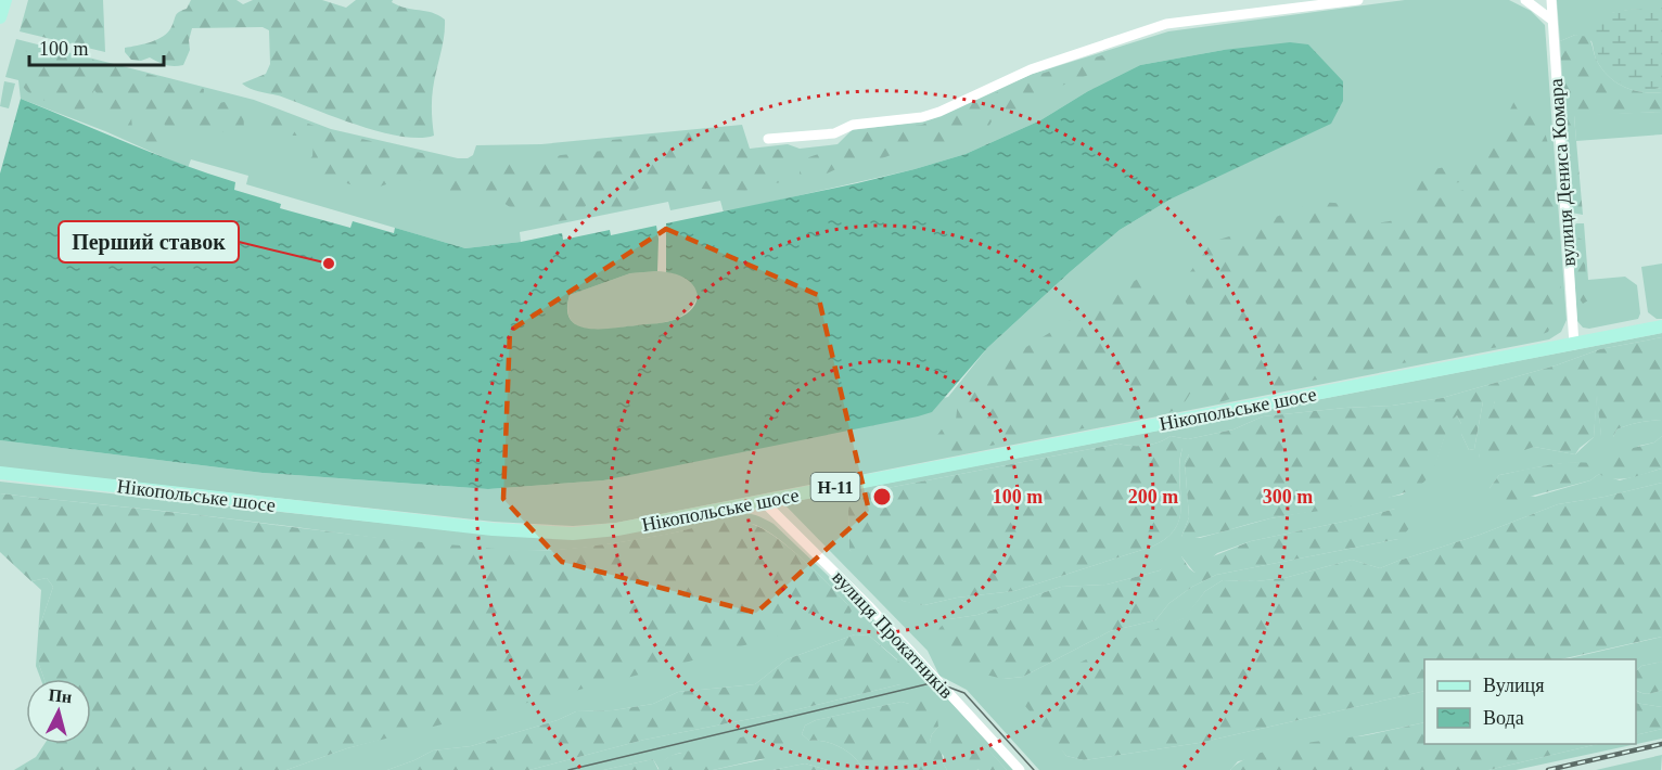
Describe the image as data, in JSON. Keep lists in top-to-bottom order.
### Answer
{
  "streets": {
    "main road": ["Нікопольське шосе", "Н-11"],
    "street": ["вулиця Дениса Комара", "вулиця Прокатників"]
  },
  "crossings": [
    ["вулиця Дениса Комара", "Нікопольське шосе"],
    ["Нікопольське шосе", "вулиця Прокатників"]
  ],
  "places": ["Перший ставок"],
  "legend": ["Вулиця", "Вода"],
  "scale_bar": "100 m",
  "north": "top",
  "rings": ["100 m", "200 m", "300 m"]
}
